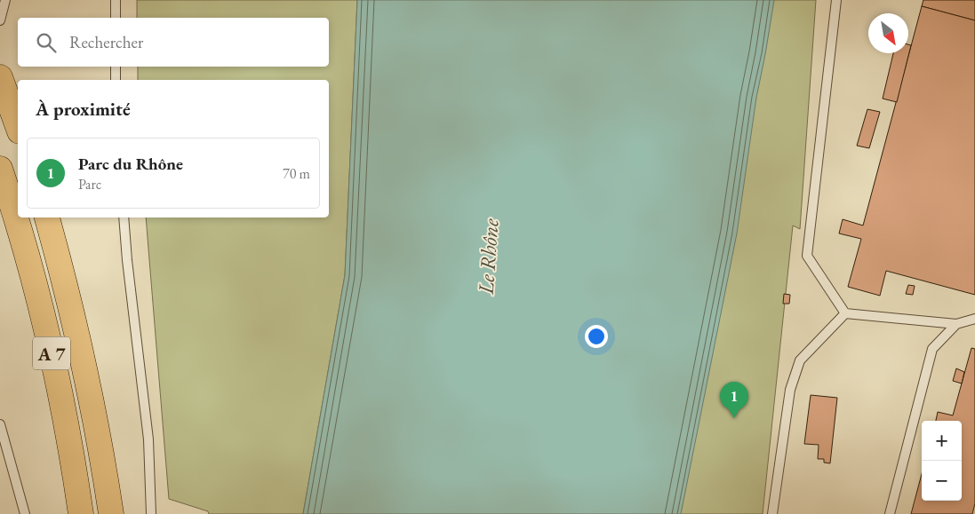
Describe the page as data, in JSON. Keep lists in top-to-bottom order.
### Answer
{
  "streets": {
    "highway": ["A 7"]
  },
  "water": ["Le Rhône"],
  "north": "bottom right",
  "page": {
    "search": "Rechercher",
    "heading": "À proximité",
    "list": [
      {
        "mark": "1",
        "name": "Parc du Rhône",
        "note": "Parc",
        "value": "70 m"
      }
    ],
    "pins": "1",
    "map_buttons": ["+", "−"]
  }
}
